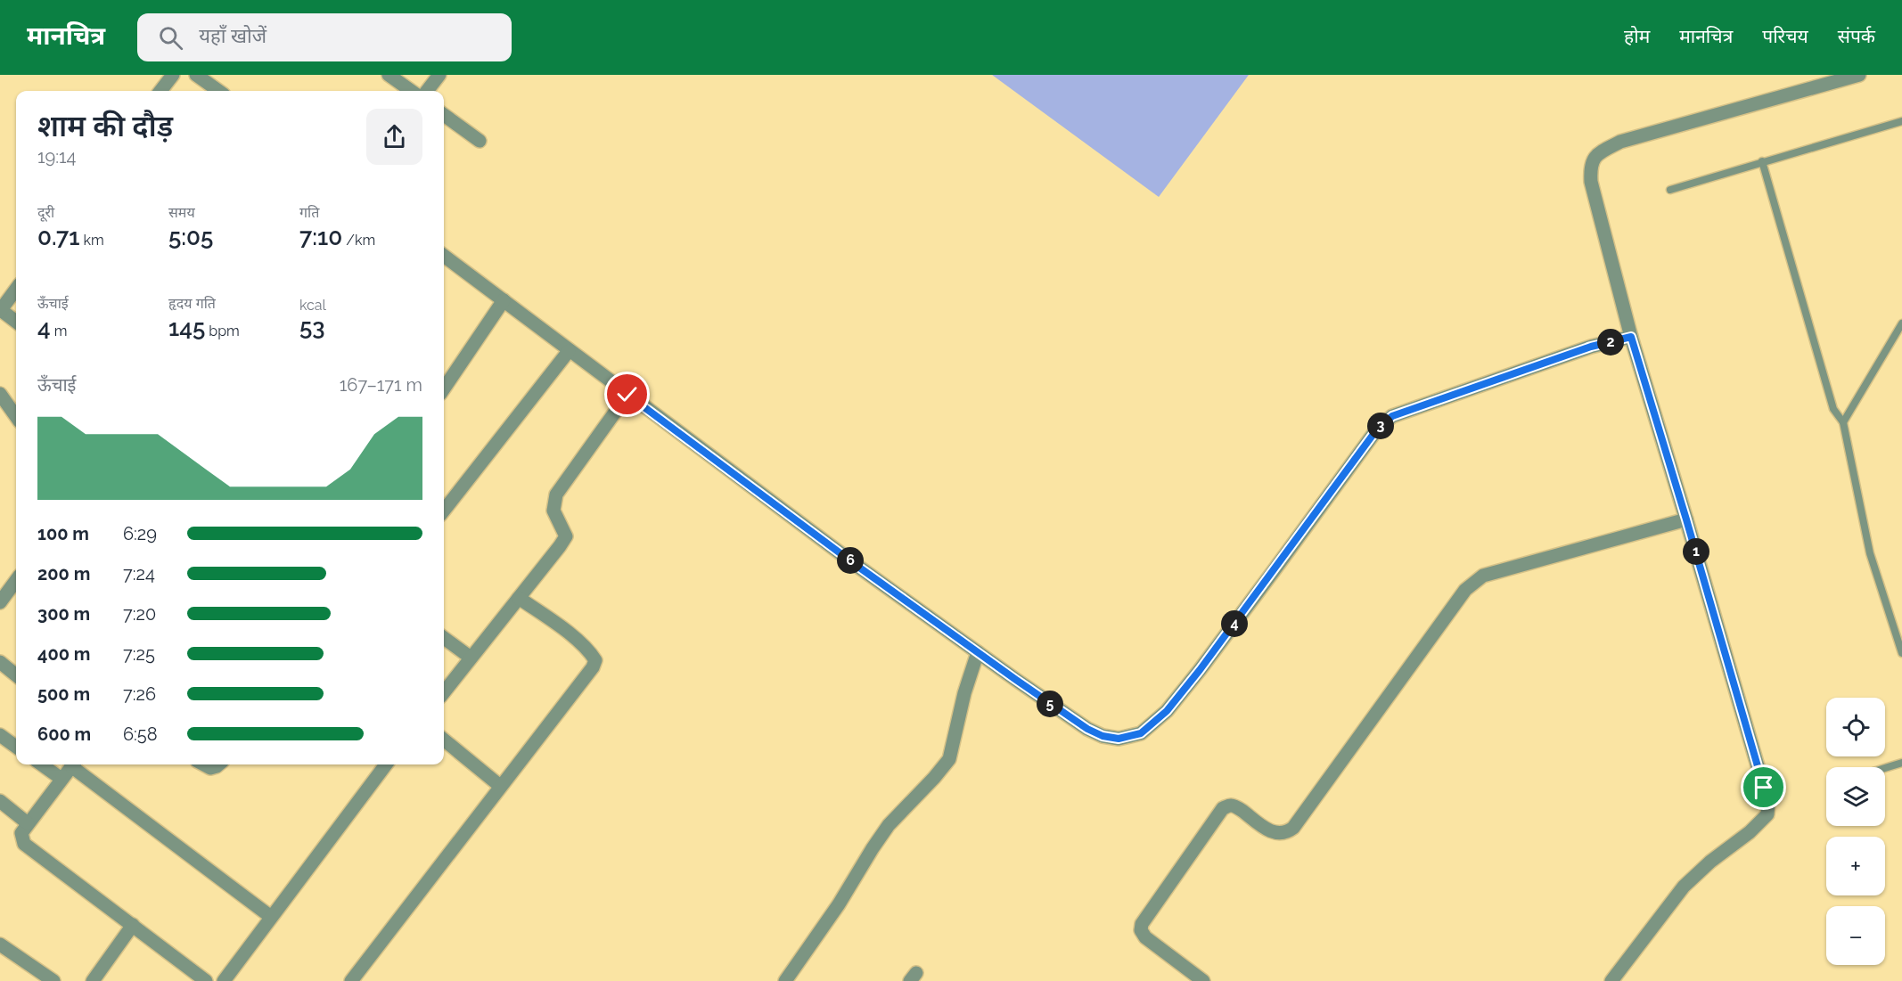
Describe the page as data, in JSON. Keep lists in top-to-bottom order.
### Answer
{
  "page": {
    "header": "मानचित्र",
    "search": "यहाँ खोजें",
    "nav": [
      "होम",
      "मानचित्र",
      "परिचय",
      "संपर्क"
    ],
    "heading": ["शाम की दौड़", "19:14"],
    "stats": [
      ["दूरी", "0.71 km"],
      ["समय", "5:05"],
      ["गति", "7:10 /km"],
      ["ऊँचाई", "4 m"],
      ["हृदय गति", "145 bpm"],
      ["kcal", "53"]
    ],
    "pins": [
      "2",
      "3",
      "1",
      "6",
      "4",
      "5"
    ],
    "chart": ["ऊँचाई", "167–171 m"],
    "list": [
      {
        "name": "100 m",
        "note": "6:29"
      },
      {
        "name": "200 m",
        "note": "7:24"
      },
      {
        "name": "300 m",
        "note": "7:20"
      },
      {
        "name": "400 m",
        "note": "7:25"
      },
      {
        "name": "500 m",
        "note": "7:26"
      },
      {
        "name": "600 m",
        "note": "6:58"
      }
    ],
    "map_buttons": ["+", "−"]
  }
}
